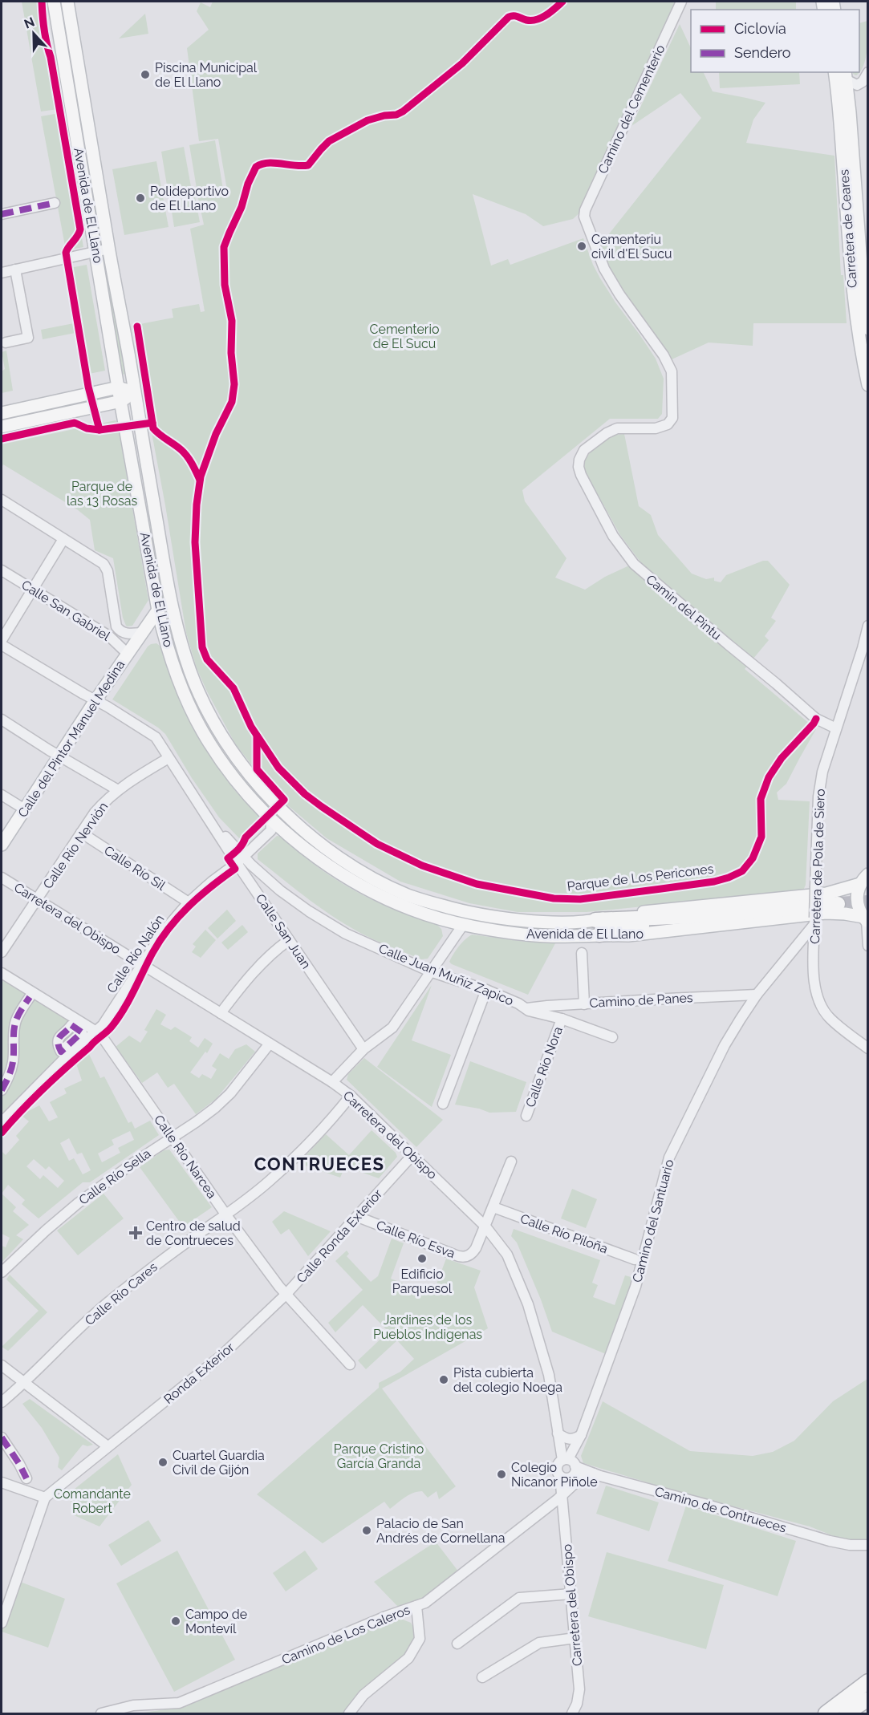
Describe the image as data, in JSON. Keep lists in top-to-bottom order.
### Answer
{
  "streets": {
    "main road": ["Avenida de El Llano", "Carretera de Ceares", "Calle del Pintor Manuel Medina"],
    "street": [
      "Camino del Cementerio",
      "Camin del Pintu",
      "Calle San Gabriel",
      "Calle Río Nervión",
      "Carretera de Pola de Siero",
      "Calle Río Sil",
      "Carretera del Obispo",
      "Calle San Juan",
      "Calle Río Nalón",
      "Calle Juan Muñíz Zapico",
      "Camino de Panes",
      "Calle Río Nora",
      "Calle Río Narcea",
      "Calle Río Sella",
      "Camino del Santuario",
      "Calle Río Piloña",
      "Calle Ronda Exterior",
      "Calle Río Esva",
      "Calle Río Cares",
      "Ronda Exterior",
      "Camino de Contrueces",
      "Camino de Los Caleros"
    ],
    "cycle path": ["Parque de Los Pericones"]
  },
  "crossings": [
    ["Camino del Cementerio", "Camin del Pintu"],
    ["Avenida de El Llano", "Calle del Pintor Manuel Medina"],
    ["Avenida de El Llano", "Calle Río Nalón"],
    ["Camin del Pintu", "Carretera de Pola de Siero"],
    ["Calle San Gabriel", "Calle del Pintor Manuel Medina"],
    ["Calle del Pintor Manuel Medina", "Calle San Juan"],
    ["Calle Río Nervión", "Calle Río Sil"],
    ["Calle Río Nervión", "Carretera del Obispo"],
    ["Calle Río Nervión", "Calle San Juan"],
    ["Carretera de Pola de Siero", "Camino del Santuario"],
    ["Calle Río Sil", "Calle Río Nalón"],
    ["Carretera del Obispo", "Calle Río Nalón"],
    ["Carretera del Obispo", "Calle Río Sella"],
    ["Carretera del Obispo", "Camino del Santuario"],
    ["Carretera del Obispo", "Calle Ronda Exterior"],
    ["Carretera del Obispo", "Calle Río Esva"],
    ["Carretera del Obispo", "Calle Río Cares"],
    ["Carretera del Obispo", "Camino de Contrueces"],
    ["Carretera del Obispo", "Camino de Los Caleros"],
    ["Calle San Juan", "Calle Río Nalón"],
    ["Calle San Juan", "Calle Juan Muñíz Zapico"],
    ["Calle Río Nalón", "Calle Juan Muñíz Zapico"],
    ["Calle Río Nalón", "Calle Río Narcea"],
    ["Calle Juan Muñíz Zapico", "Camino de Panes"],
    ["Calle Juan Muñíz Zapico", "Calle Río Nora"],
    ["Camino de Panes", "Camino del Santuario"],
    ["Calle Río Narcea", "Calle Río Sella"],
    ["Calle Río Narcea", "Calle Ronda Exterior"],
    ["Calle Río Narcea", "Calle Río Cares"],
    ["Calle Río Narcea", "Ronda Exterior"],
    ["Camino del Santuario", "Camino de Contrueces"],
    ["Calle Ronda Exterior", "Calle Río Esva"],
    ["Calle Ronda Exterior", "Ronda Exterior"]
  ],
  "districts": ["CONTRUECES"],
  "parks": [
    "Cementerio de El Sucu",
    "Parque de las 13 Rosas",
    "Jardines de los Pueblos Indigenas",
    "Parque Cristino García Granda",
    "Comandante Robert"
  ],
  "places": {
    "other": [
      "Piscina Municipal de El Llano",
      "Polideportivo de El Llano",
      "Cementeriu civil d'El Sucu",
      "Edificio Parquesol",
      "Pista cubierta del colegio Noega",
      "Cuartel Guardia Civil de Gijón",
      "Colegio Nicanor Piñole",
      "Palacio de San Andrés de Cornellana",
      "Campo de Montevíl"
    ],
    "health": ["Centro de salud de Contrueces"]
  },
  "legend": ["Ciclovía", "Sendero"],
  "north": "top"
}
